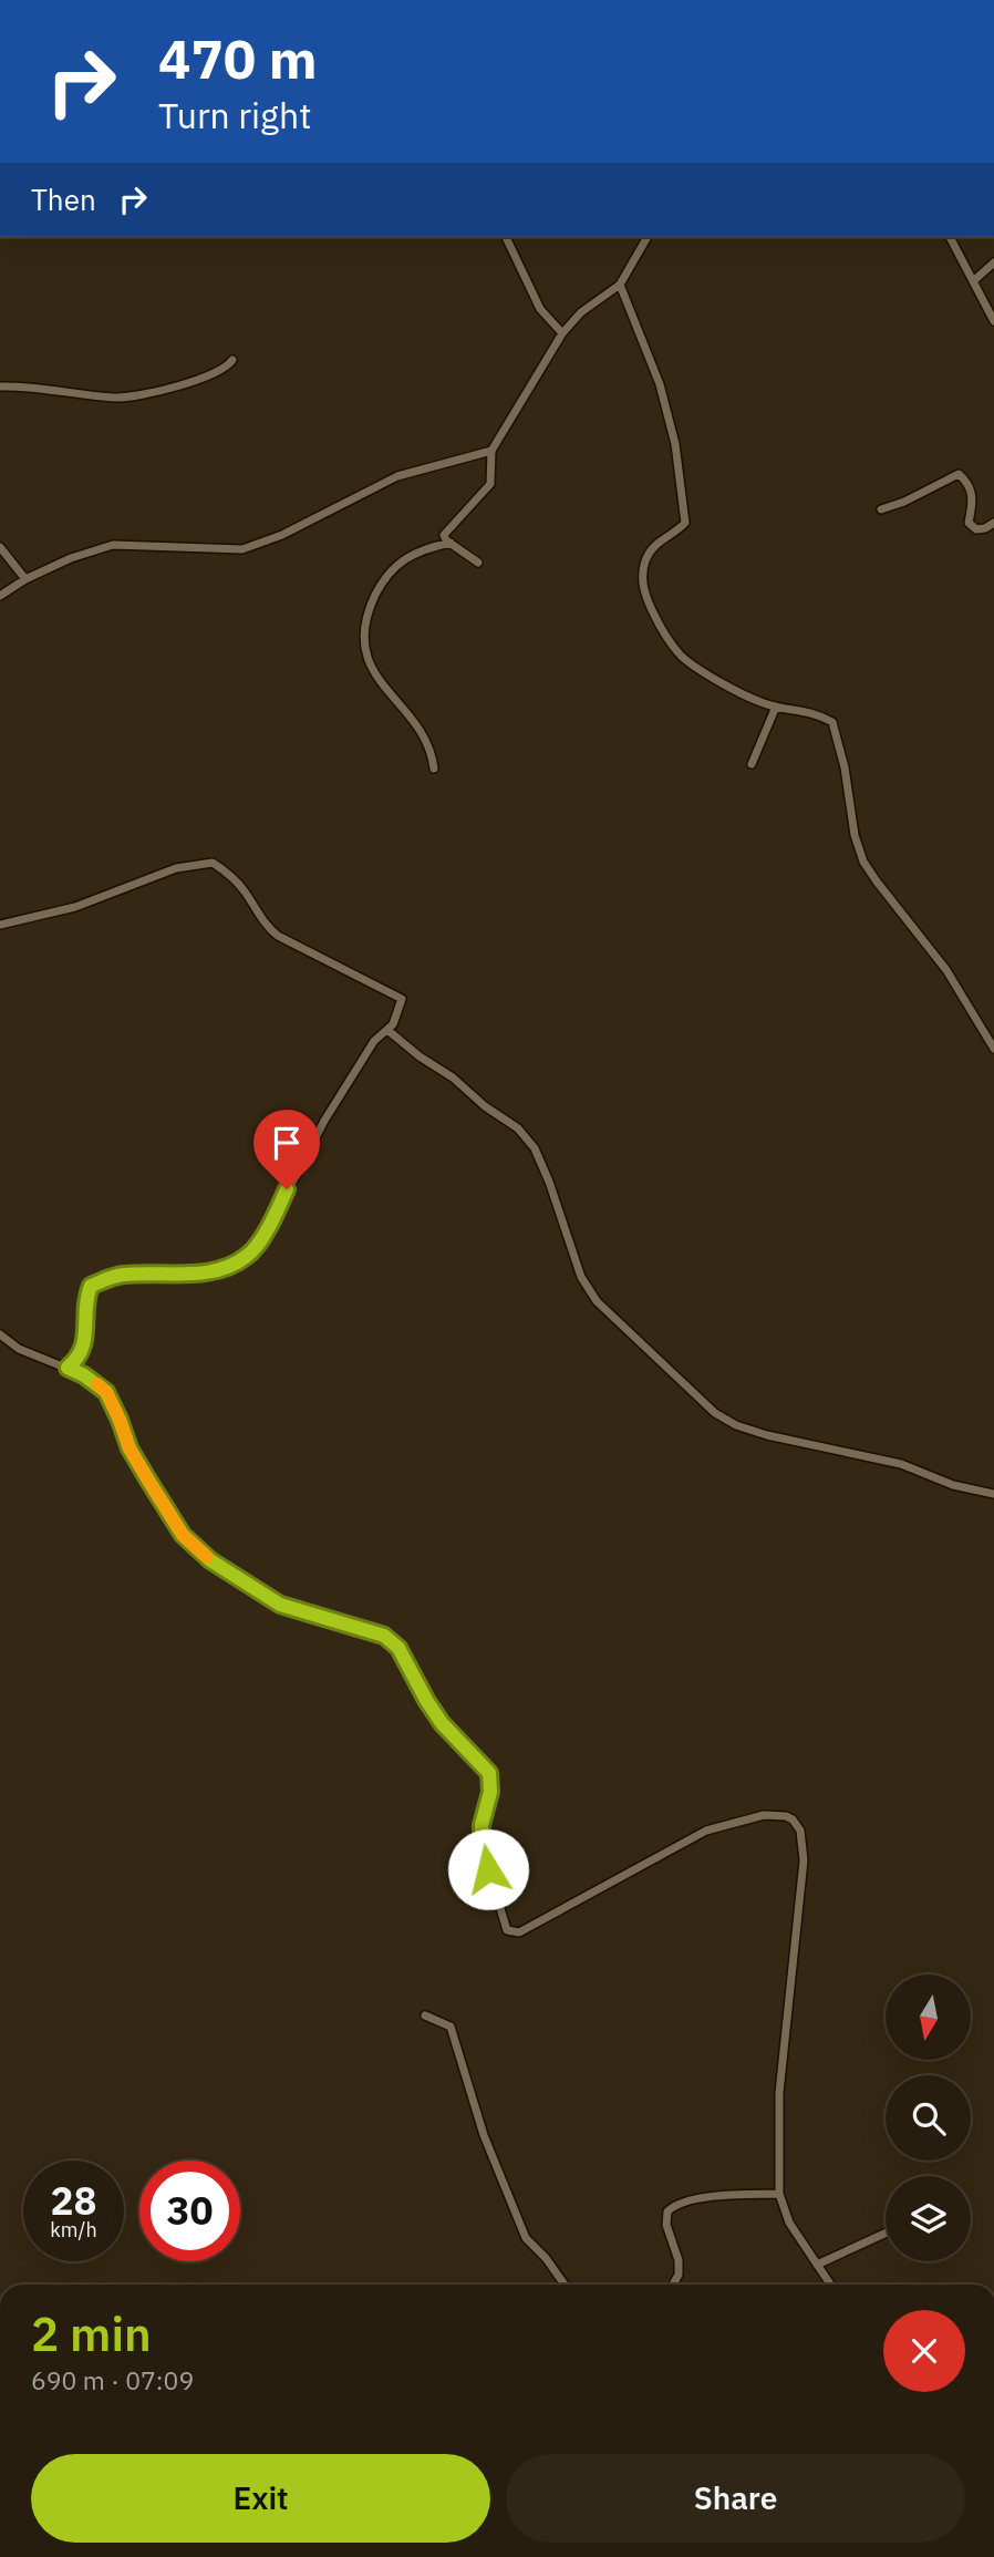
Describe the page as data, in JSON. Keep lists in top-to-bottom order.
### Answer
{
  "north": "bottom",
  "page": {
    "turn": ["470 m", "Turn right"],
    "then": "Then",
    "speed": "28 km/h",
    "limit": "30",
    "heading": ["2 min", "690 m · 07:09"],
    "buttons": ["Exit", "Share"]
  }
}
